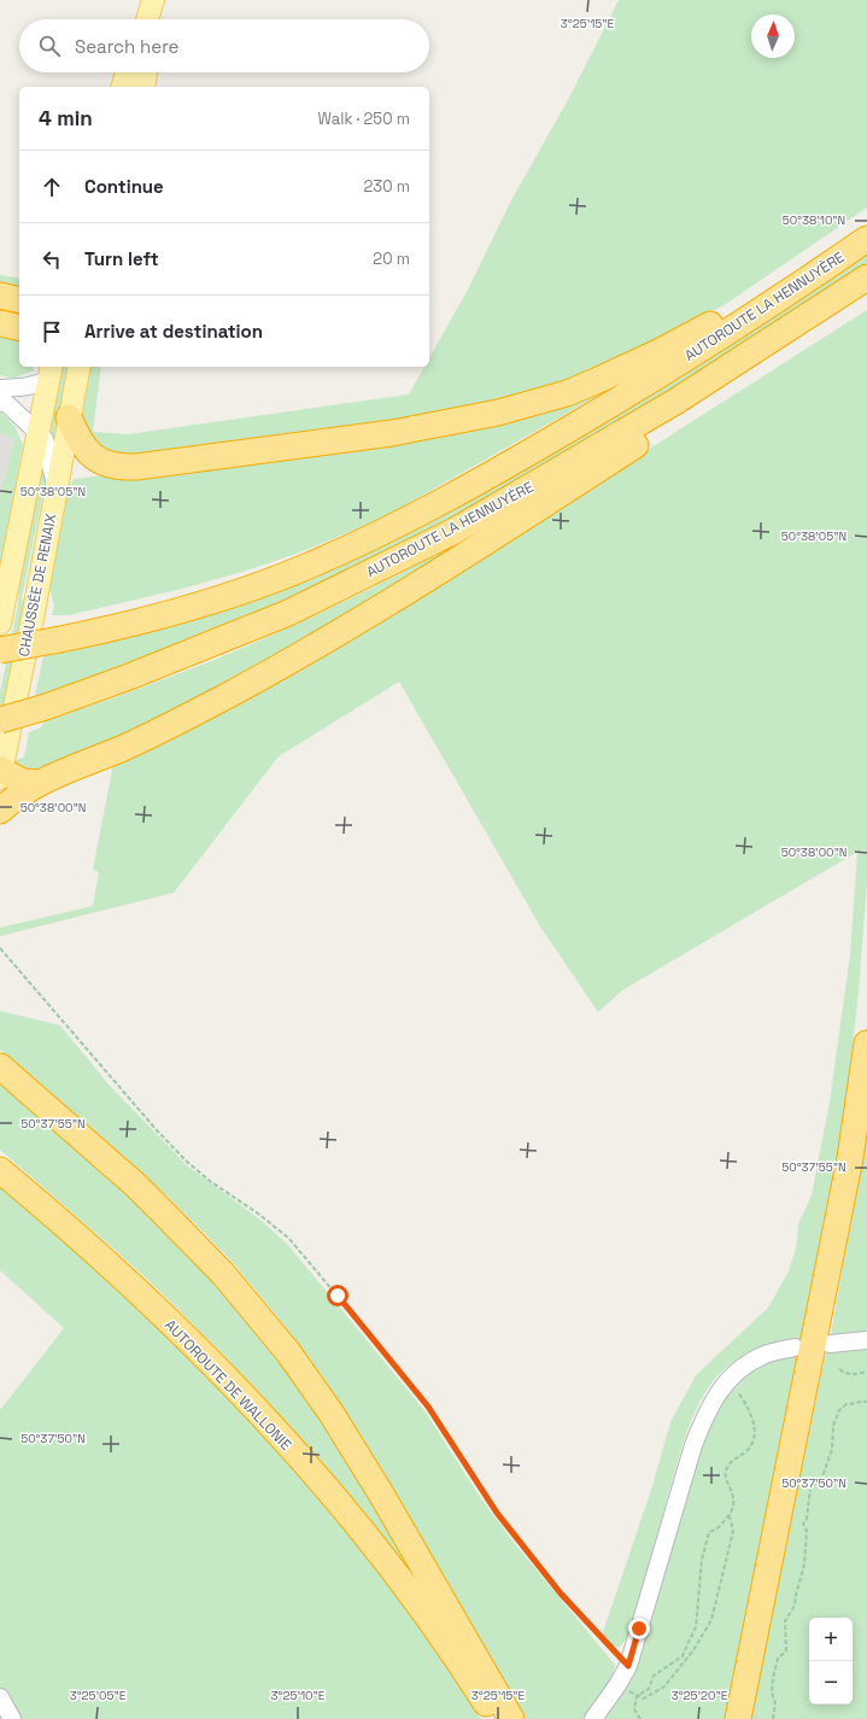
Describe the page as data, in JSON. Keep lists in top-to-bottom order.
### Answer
{
  "streets": {
    "highway": ["AUTOROUTE LA HENNUYÈRE", "AUTOROUTE DE WALLONIE"],
    "main road": ["CHAUSSÉE DE RENAIX"]
  },
  "north": "top",
  "page": {
    "search": "Search here",
    "heading": ["4 min", "Walk · 250 m"],
    "list": [
      ["Continue", "230 m"],
      ["Turn left", "20 m"],
      "Arrive at destination"
    ],
    "map_buttons": ["+", "−"]
  },
  "coordinates": [
    "3°25'15\"E",
    "50°38'10\"N",
    "50°38'05\"N",
    "50°38'00\"N",
    "50°37'55\"N",
    "50°37'50\"N",
    "3°25'05\"E",
    "3°25'10\"E",
    "3°25'20\"E"
  ]
}
